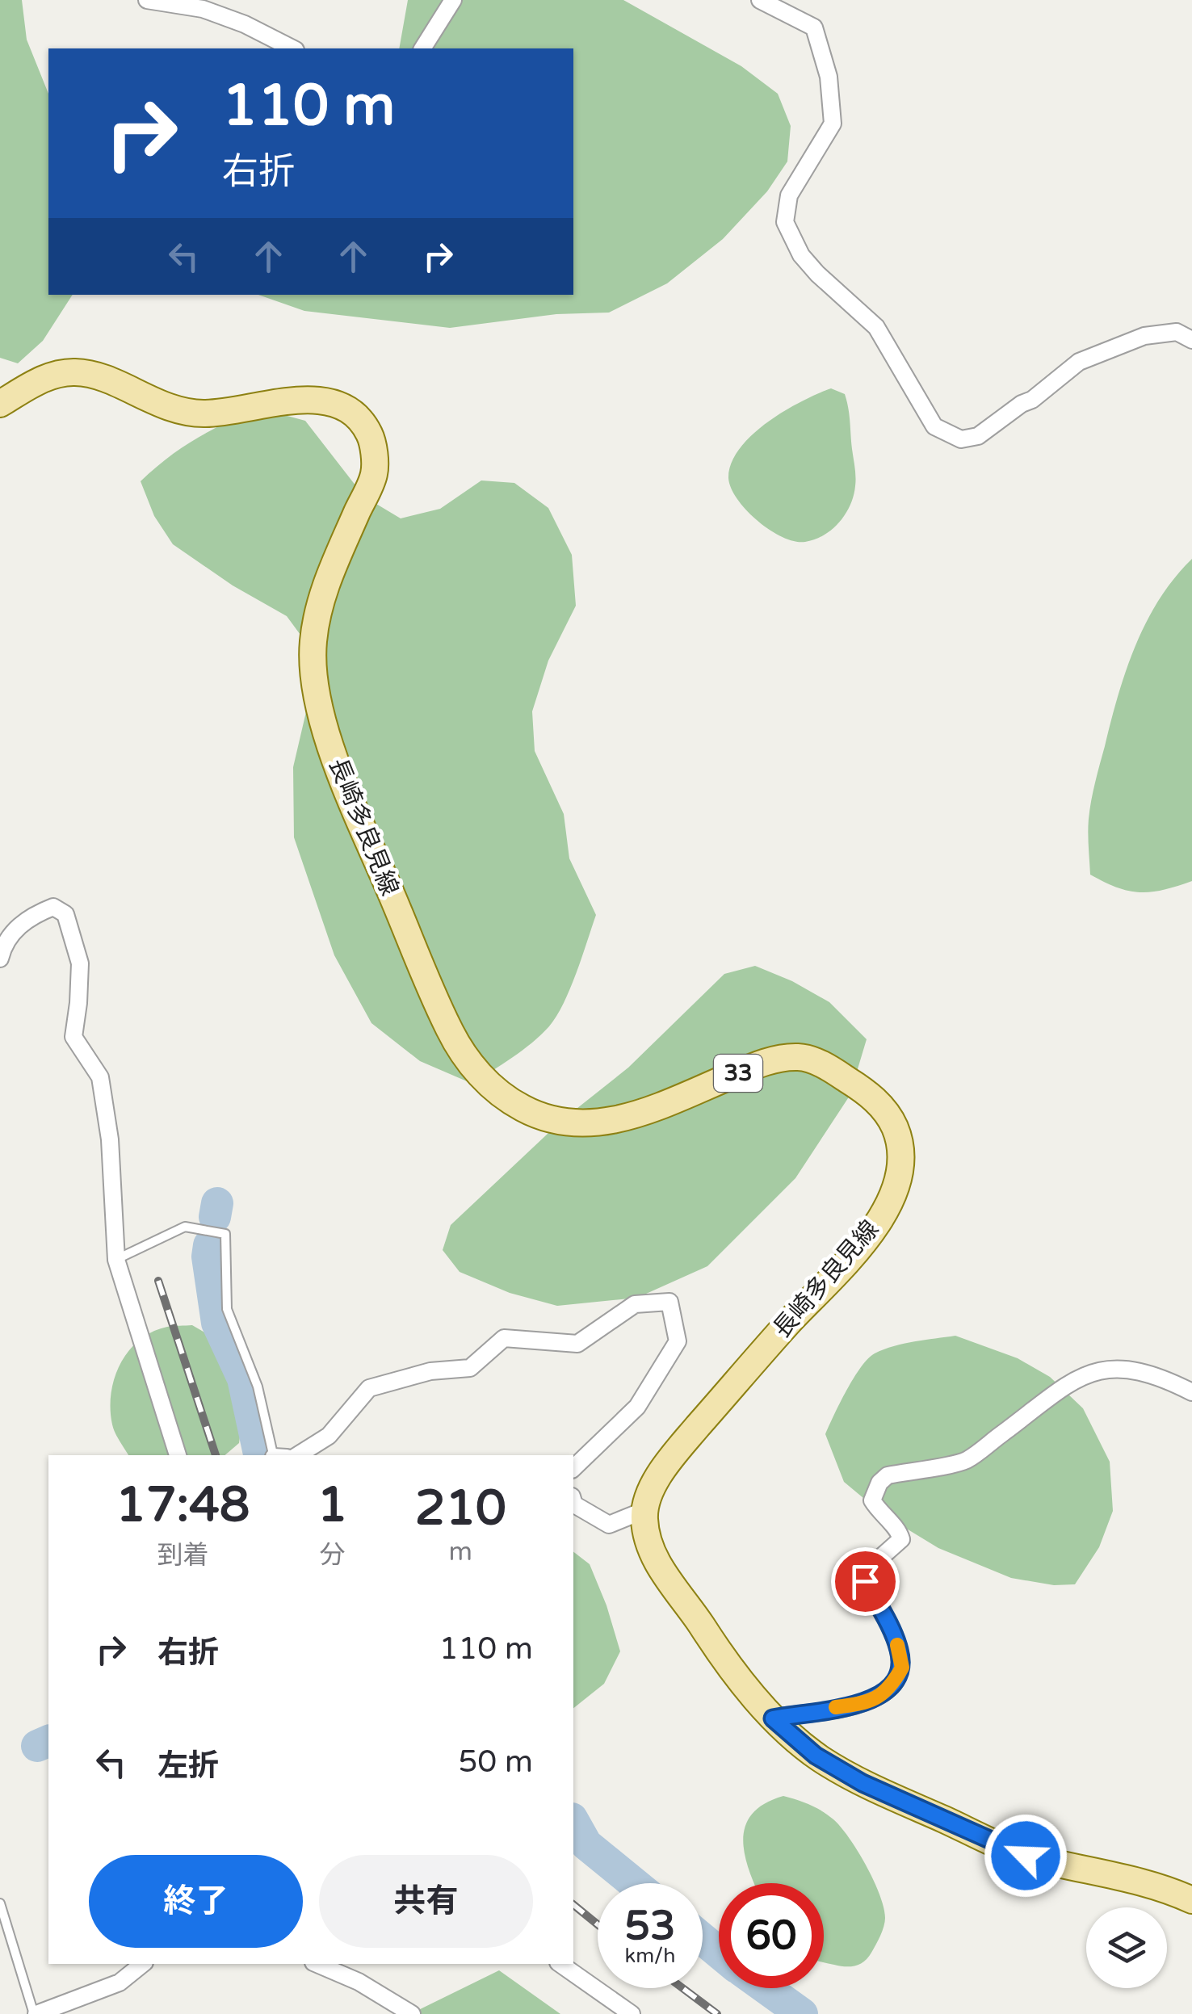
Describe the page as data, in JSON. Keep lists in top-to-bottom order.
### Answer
{
  "streets": {
    "main road": ["長崎多良見線", "33"]
  },
  "page": {
    "turn": ["110 m", "右折"],
    "eta": [
      "17:48",
      "到着",
      "1",
      "分",
      "210",
      "m"
    ],
    "list": [
      {
        "name": "右折",
        "value": "110 m"
      },
      {
        "name": "左折",
        "value": "50 m"
      }
    ],
    "buttons": ["終了", "共有"],
    "speed": "53 km/h",
    "limit": "60"
  }
}
